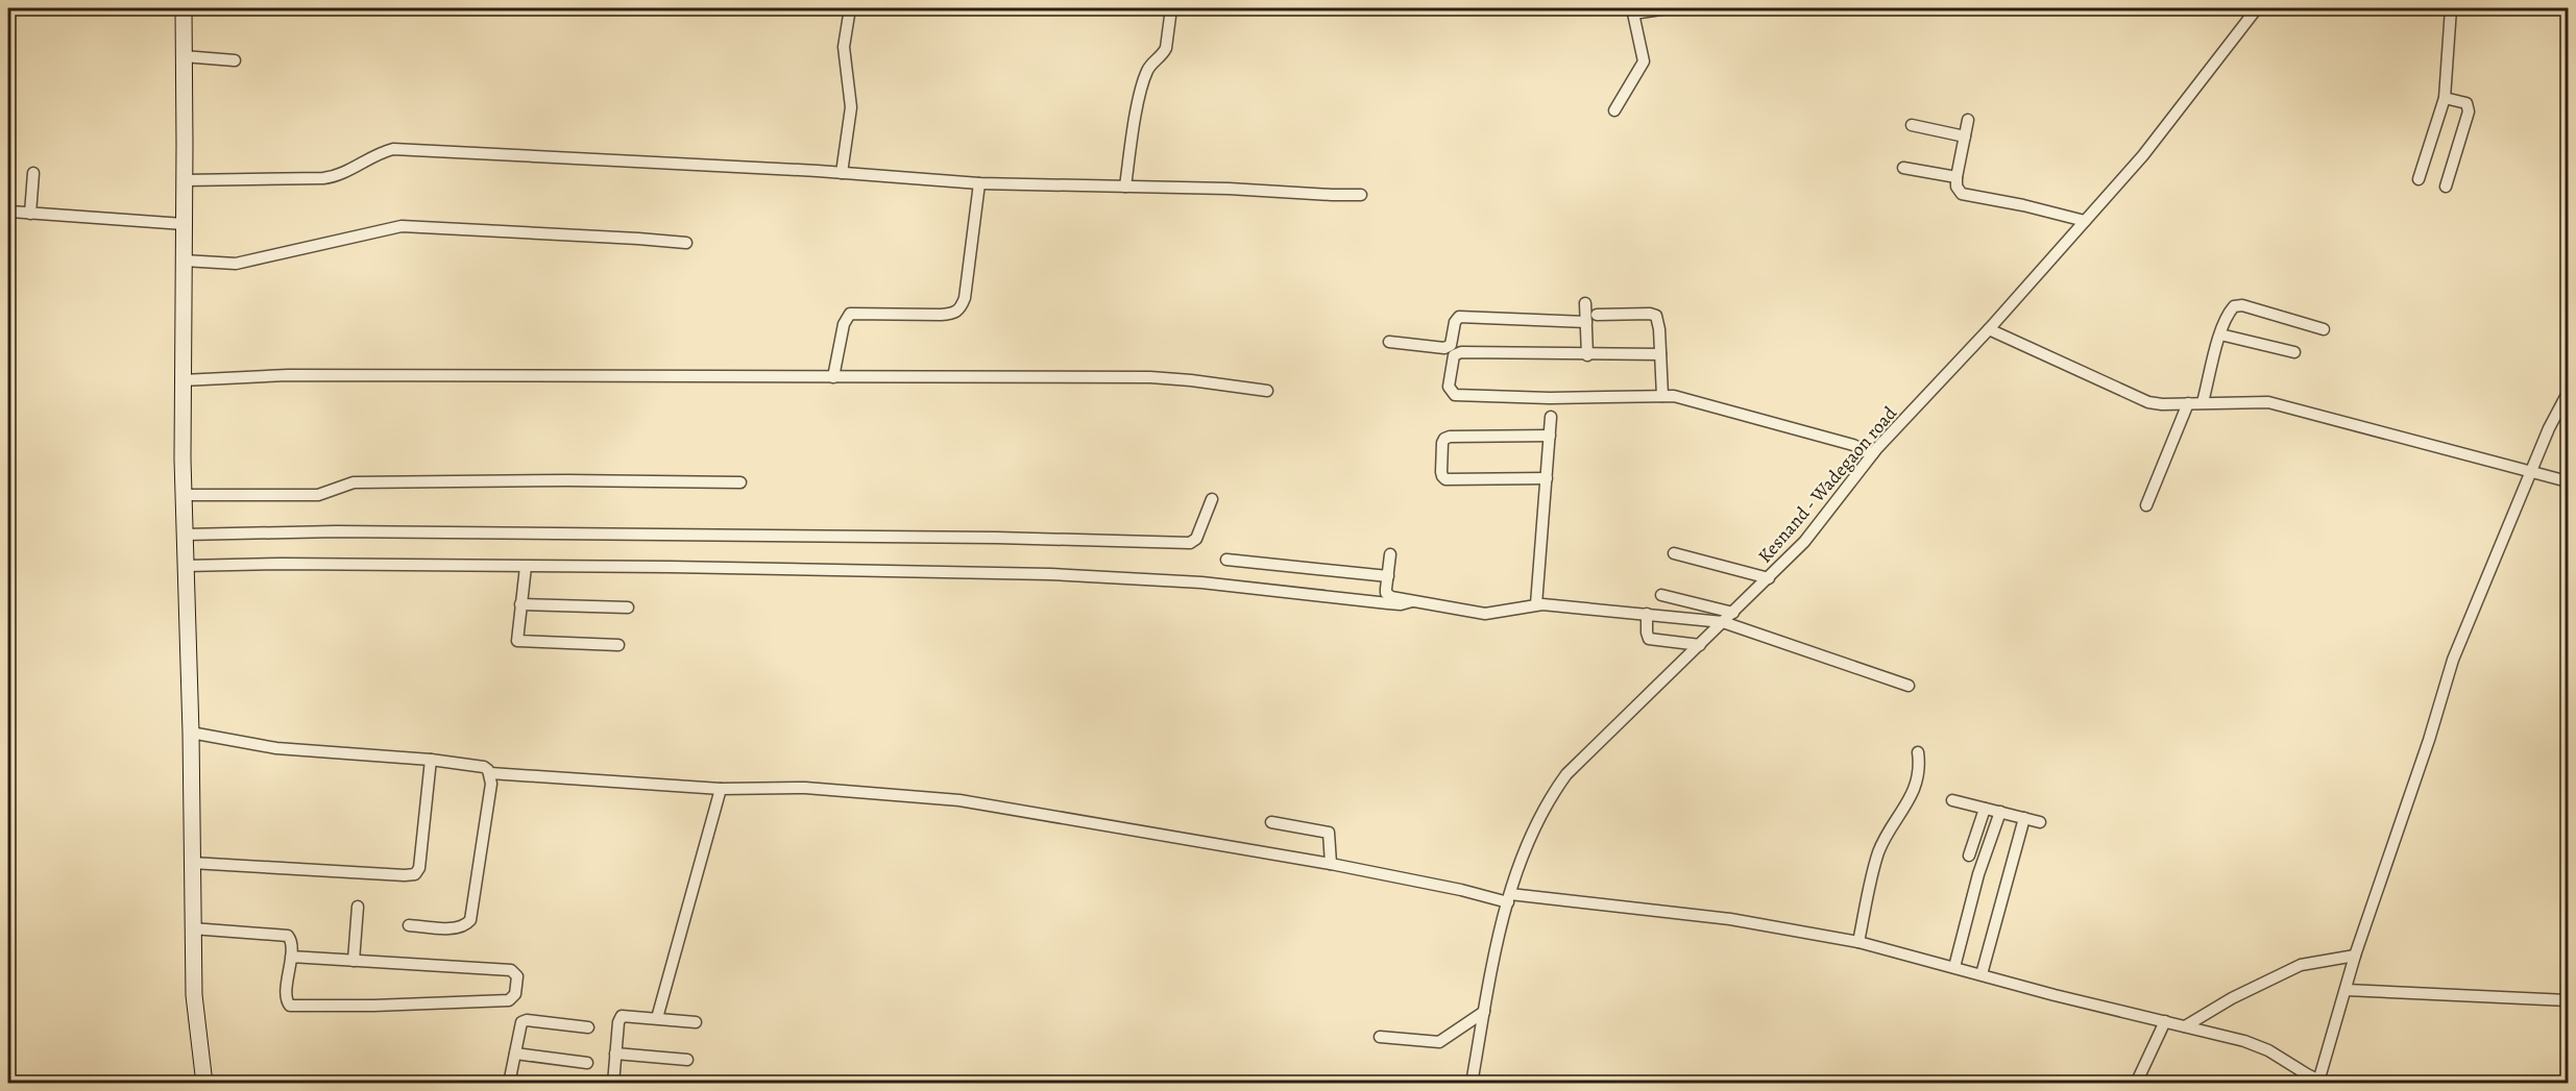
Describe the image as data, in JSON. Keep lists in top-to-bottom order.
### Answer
{
  "streets": {
    "street": ["Kesnand - Wadegaon road"]
  }
}
